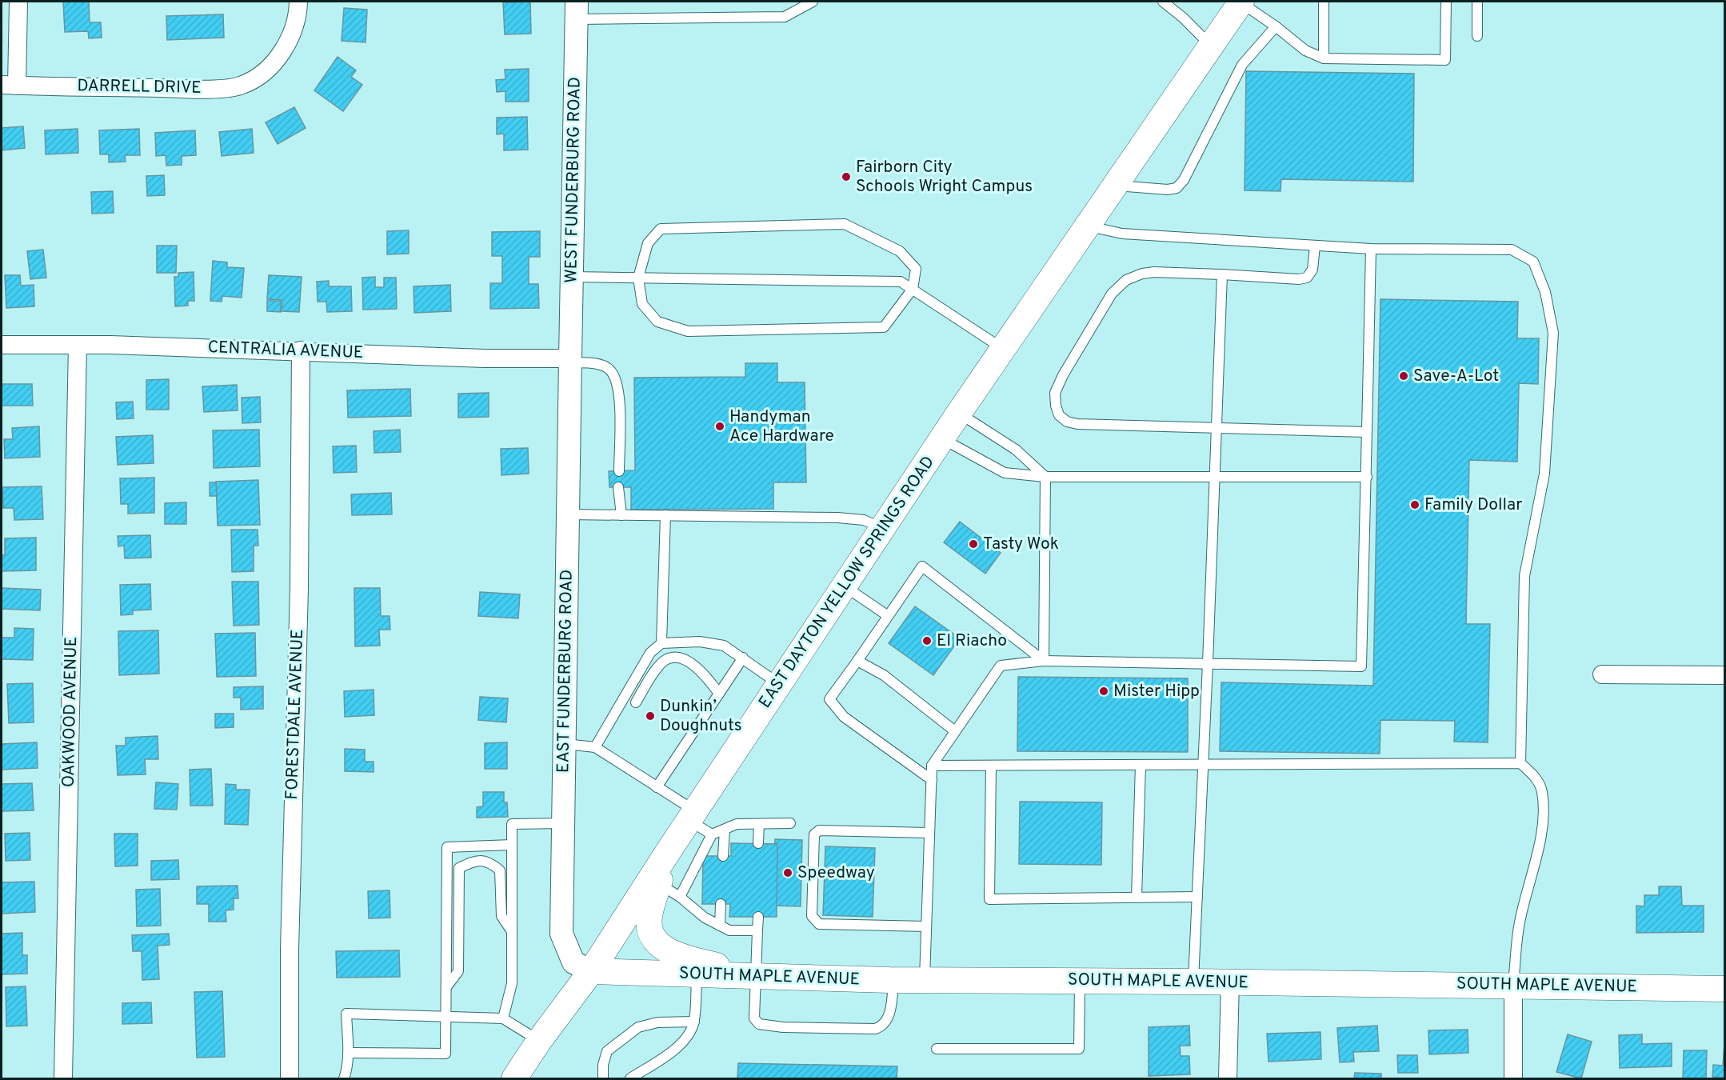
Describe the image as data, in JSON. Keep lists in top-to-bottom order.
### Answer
{
  "streets": {
    "main road": ["EAST DAYTON YELLOW SPRINGS ROAD", "SOUTH MAPLE AVENUE"],
    "street": [
      "DARRELL DRIVE",
      "WEST FUNDERBURG ROAD",
      "CENTRALIA AVENUE",
      "EAST FUNDERBURG ROAD",
      "OAKWOOD AVENUE",
      "FORESTDALE AVENUE"
    ]
  },
  "crossings": [
    ["WEST FUNDERBURG ROAD", "CENTRALIA AVENUE"],
    ["WEST FUNDERBURG ROAD", "EAST FUNDERBURG ROAD"],
    ["CENTRALIA AVENUE", "EAST FUNDERBURG ROAD"],
    ["CENTRALIA AVENUE", "OAKWOOD AVENUE"],
    ["CENTRALIA AVENUE", "FORESTDALE AVENUE"],
    ["EAST DAYTON YELLOW SPRINGS ROAD", "EAST FUNDERBURG ROAD"],
    ["EAST DAYTON YELLOW SPRINGS ROAD", "SOUTH MAPLE AVENUE"],
    ["EAST FUNDERBURG ROAD", "SOUTH MAPLE AVENUE"]
  ],
  "places": [
    "Fairborn City Schools Wright Campus",
    "Save-A-Lot",
    "Handyman Ace Hardware",
    "Family Dollar",
    "Tasty Wok",
    "El Riacho",
    "Mister Hipp",
    "Dunkin’ Doughnuts",
    "Speedway"
  ]
}
